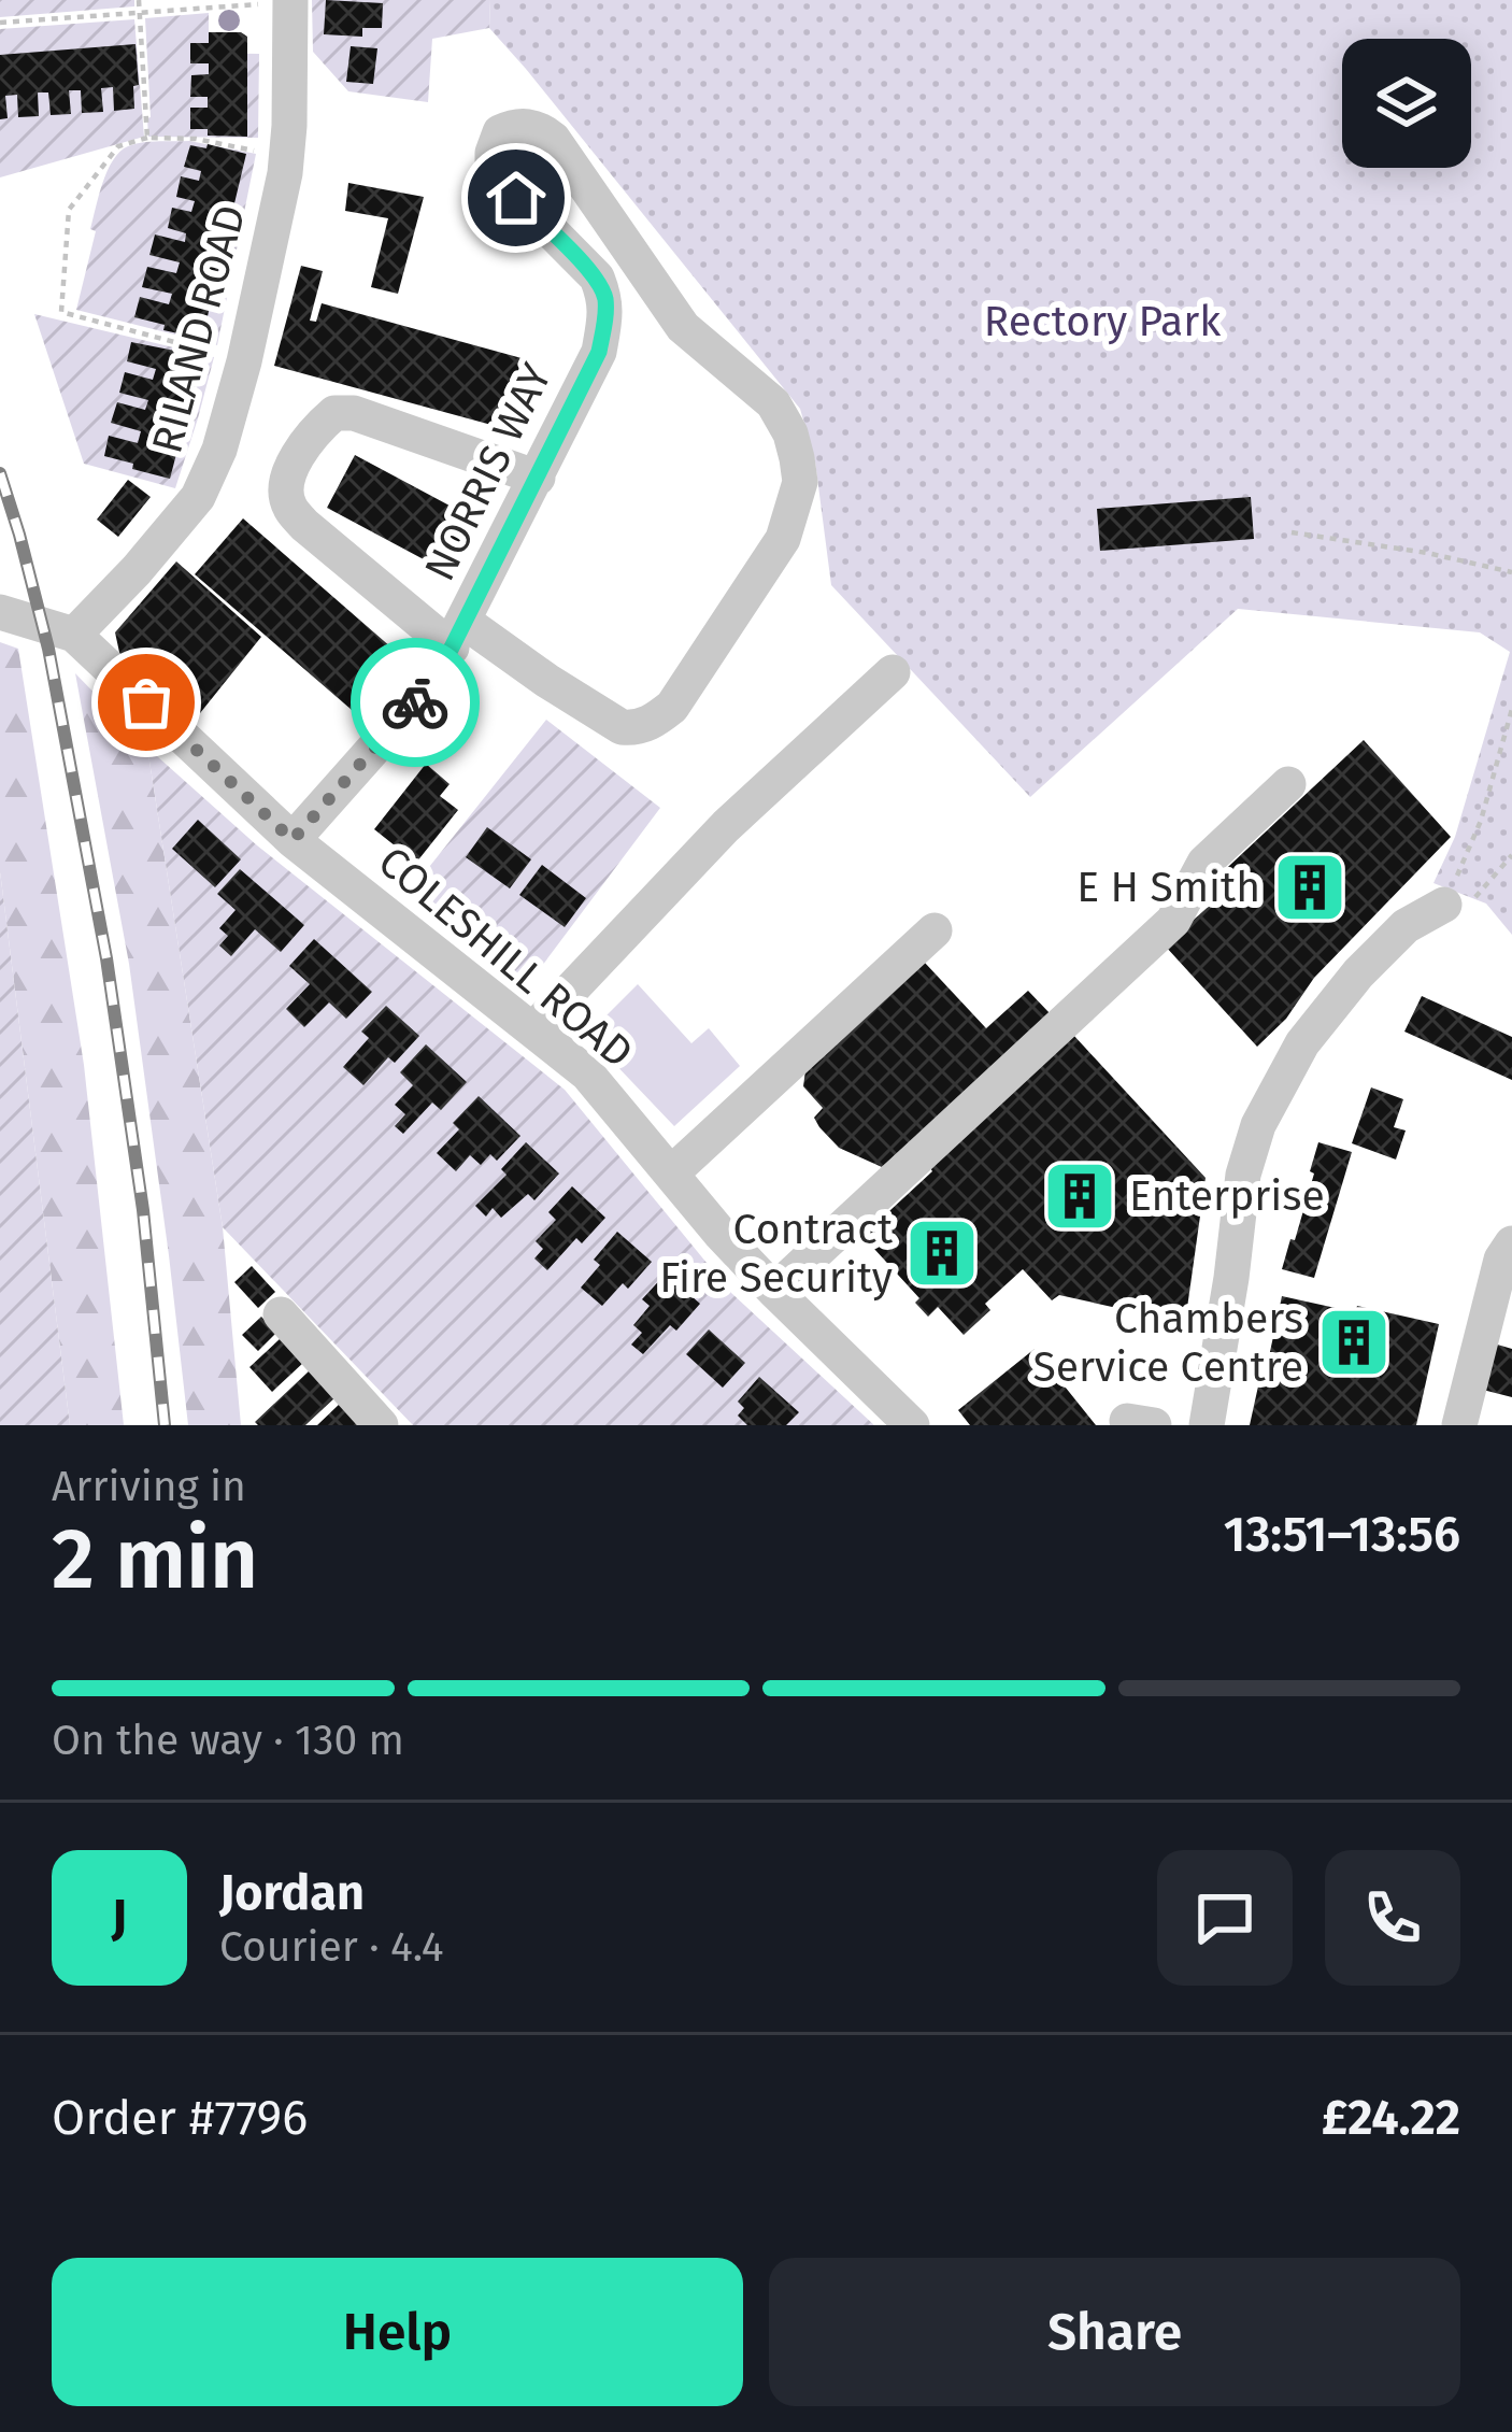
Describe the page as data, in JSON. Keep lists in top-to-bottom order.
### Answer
{
  "streets": {
    "street": ["RILAND ROAD", "NORRIS WAY", "COLESHILL ROAD"]
  },
  "crossings": [
    ["RILAND ROAD", "COLESHILL ROAD"],
    ["NORRIS WAY", "COLESHILL ROAD"]
  ],
  "parks": ["Rectory Park"],
  "places": {
    "building": [
      "E H Smith",
      "Enterprise",
      "Contract Fire Security",
      "Chambers Service Centre"
    ]
  },
  "page": {
    "heading": ["2 min", "Arriving in", "13:51–13:56"],
    "panel": [
      "Jordan",
      "Courier · 4.4",
      "Order #7796",
      "£24.22"
    ],
    "bar": "On the way · 130 m",
    "round": "J",
    "buttons": ["Help", "Share"]
  }
}
